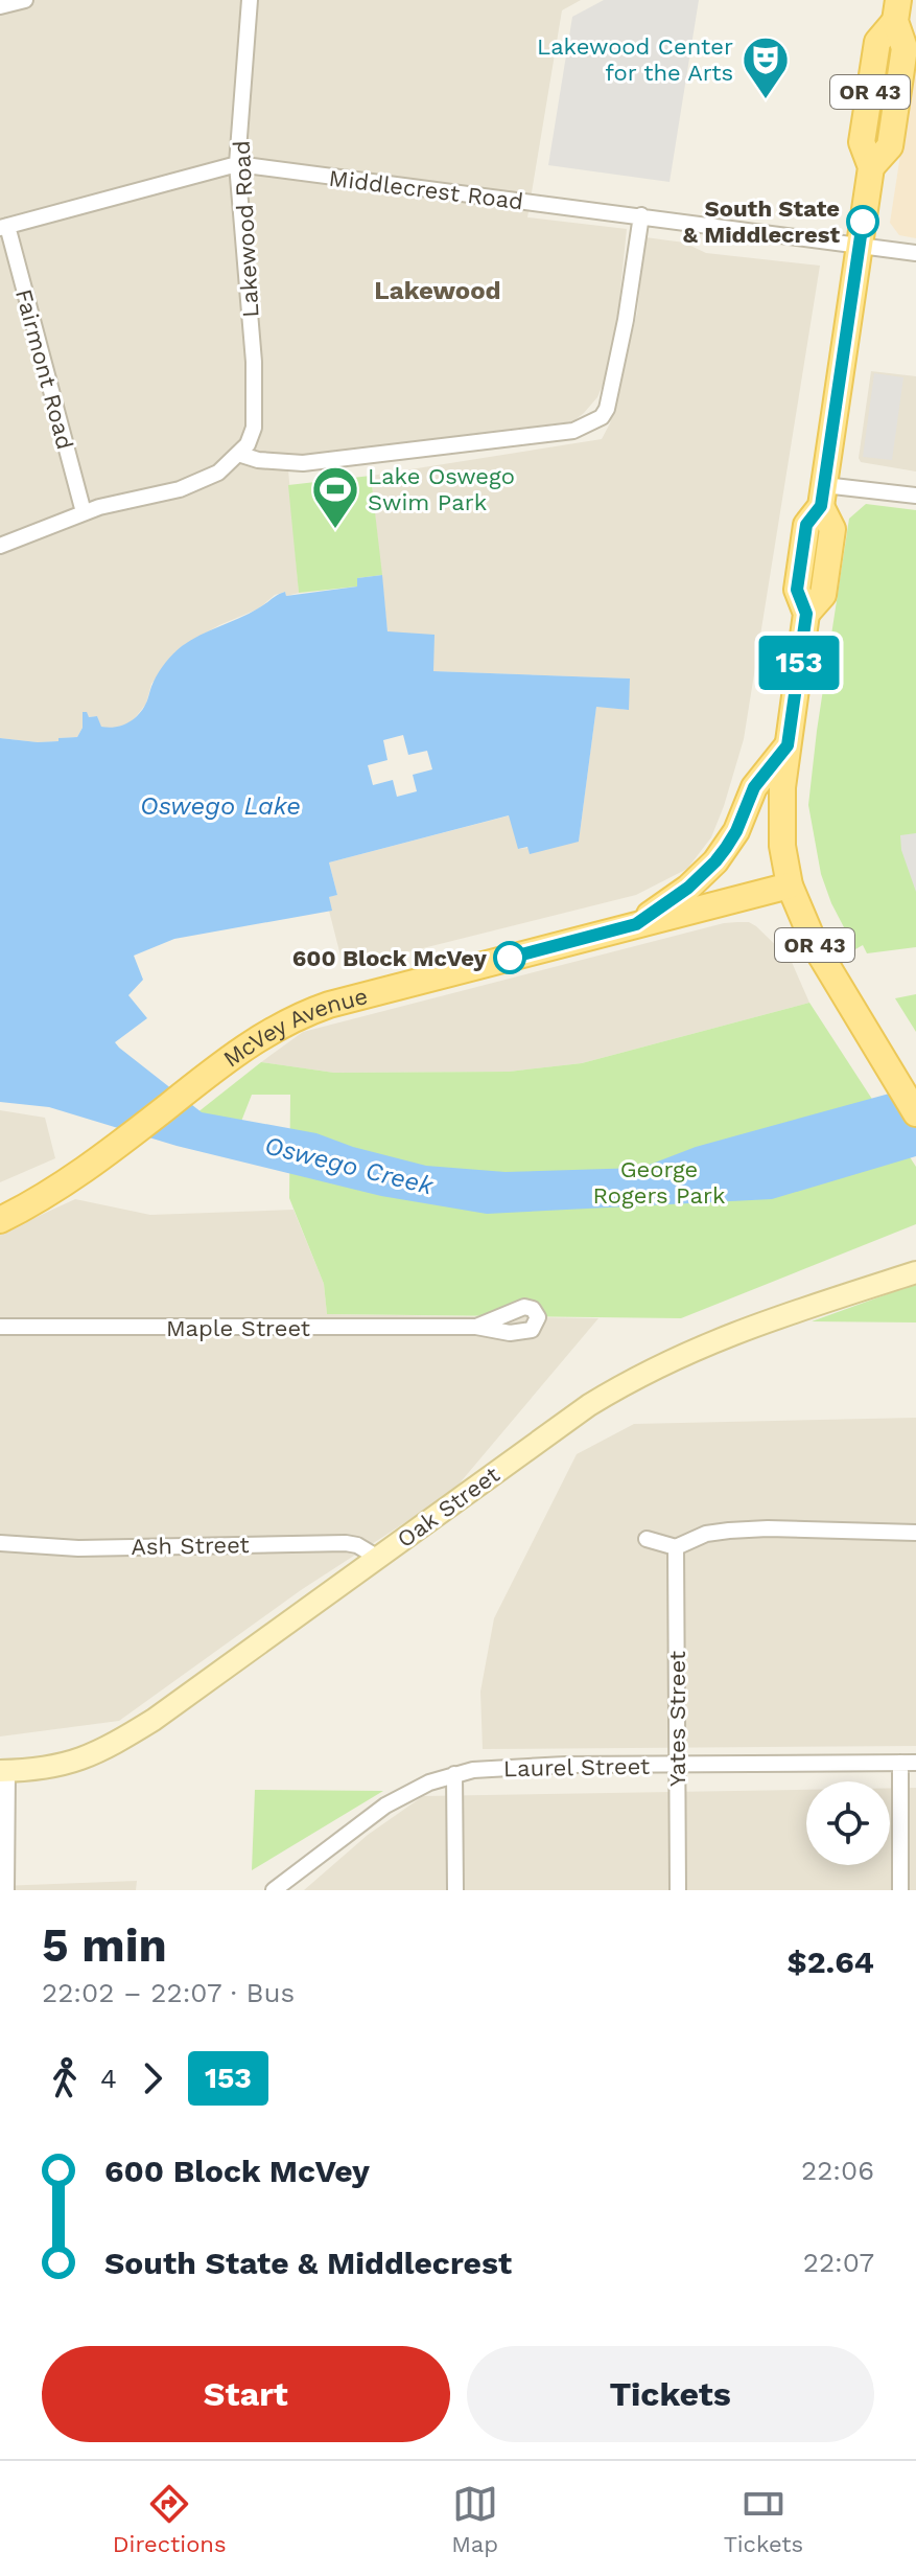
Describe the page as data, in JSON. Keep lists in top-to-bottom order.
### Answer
{
  "streets": {
    "main road": ["OR 43", "McVey Avenue"],
    "street": [
      "Middlecrest Road",
      "Lakewood Road",
      "Fairmont Road",
      "Maple Street",
      "Oak Street",
      "Ash Street",
      "Yates Street",
      "Laurel Street"
    ]
  },
  "crossings": [
    ["OR 43", "Middlecrest Road"],
    ["OR 43", "McVey Avenue"],
    ["Middlecrest Road", "Lakewood Road"],
    ["Middlecrest Road", "Fairmont Road"],
    ["Oak Street", "Ash Street"],
    ["Yates Street", "Laurel Street"]
  ],
  "districts": ["Lakewood"],
  "water": ["Oswego Lake", "Oswego Creek"],
  "parks": ["George Rogers Park"],
  "places": {
    "theatre": ["Lakewood Center for the Arts"],
    "other": ["South State & Middlecrest", "600 Block McVey"],
    "sports": ["Lake Oswego Swim Park"]
  },
  "lines": ["bus line 153"],
  "page": {
    "on_map": "153",
    "heading": ["5 min", "22:02 – 22:07 · Bus", "$2.64"],
    "legs": ["4", "153"],
    "list": [
      {
        "name": "600 Block McVey",
        "value": "22:06"
      },
      {
        "name": "South State & Middlecrest",
        "value": "22:07"
      }
    ],
    "buttons": ["Start", "Tickets"],
    "tabs": ["Directions", "Map", "Tickets"]
  }
}
